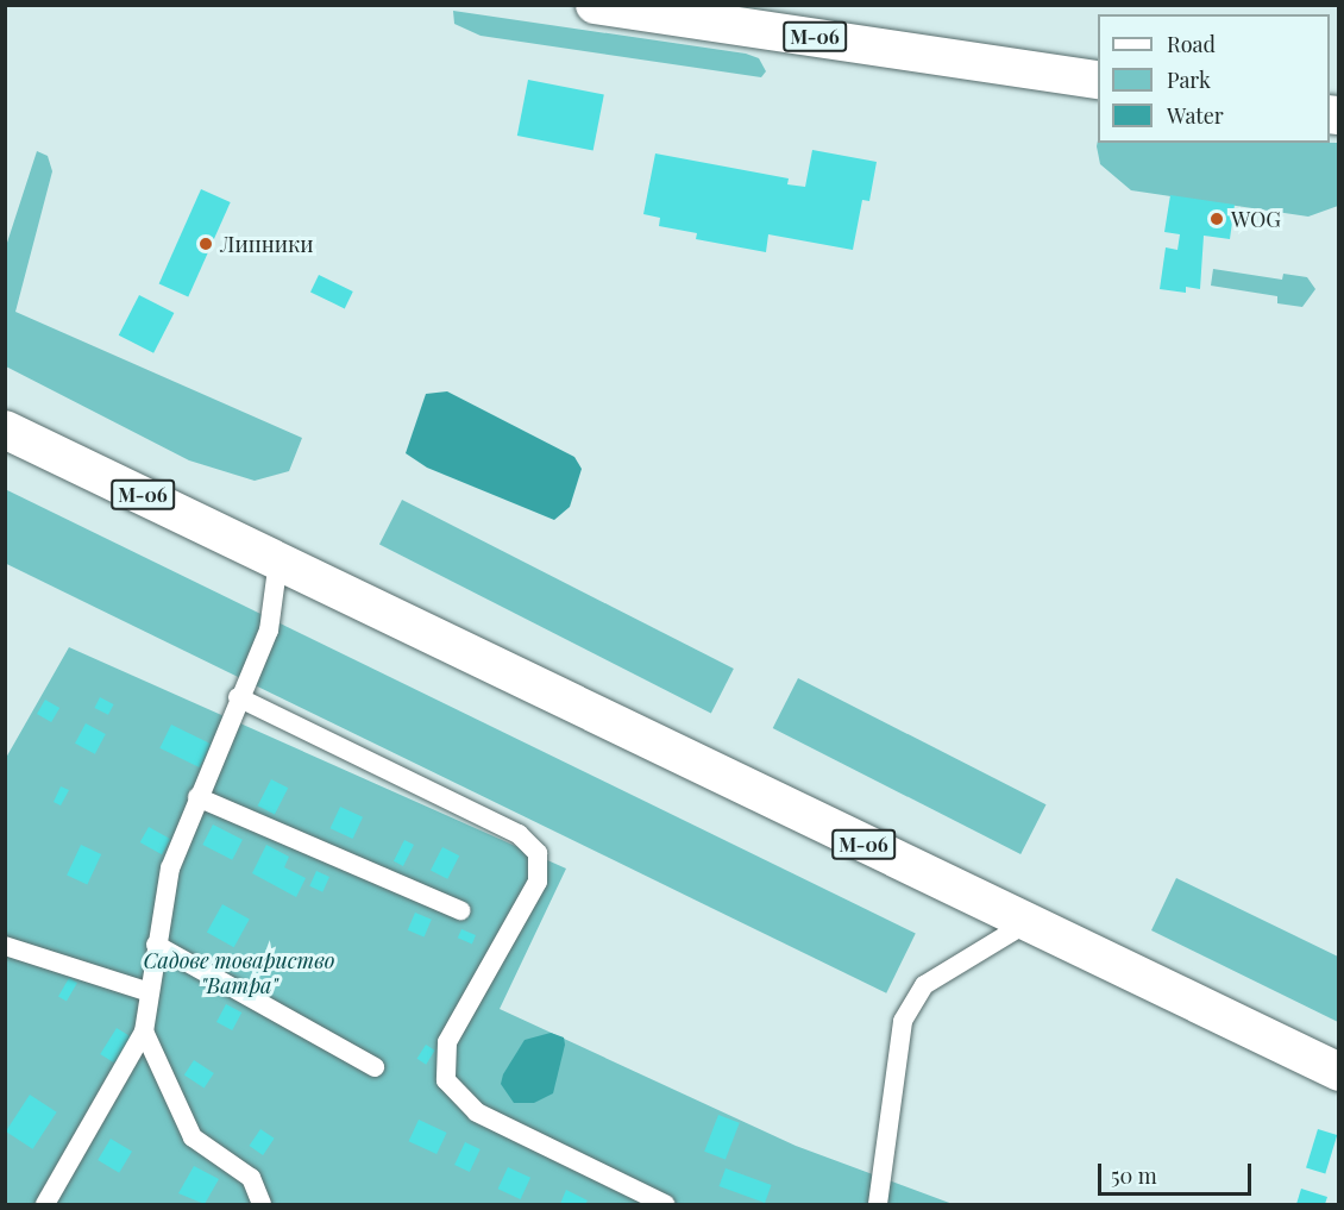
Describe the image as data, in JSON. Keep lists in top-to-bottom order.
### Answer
{
  "streets": {
    "highway": ["М-06"]
  },
  "parks": ["Садове товариство \"Ватра\""],
  "places": ["WOG", "Липники"],
  "legend": ["Road", "Park", "Water"],
  "scale_bar": "50 m"
}
